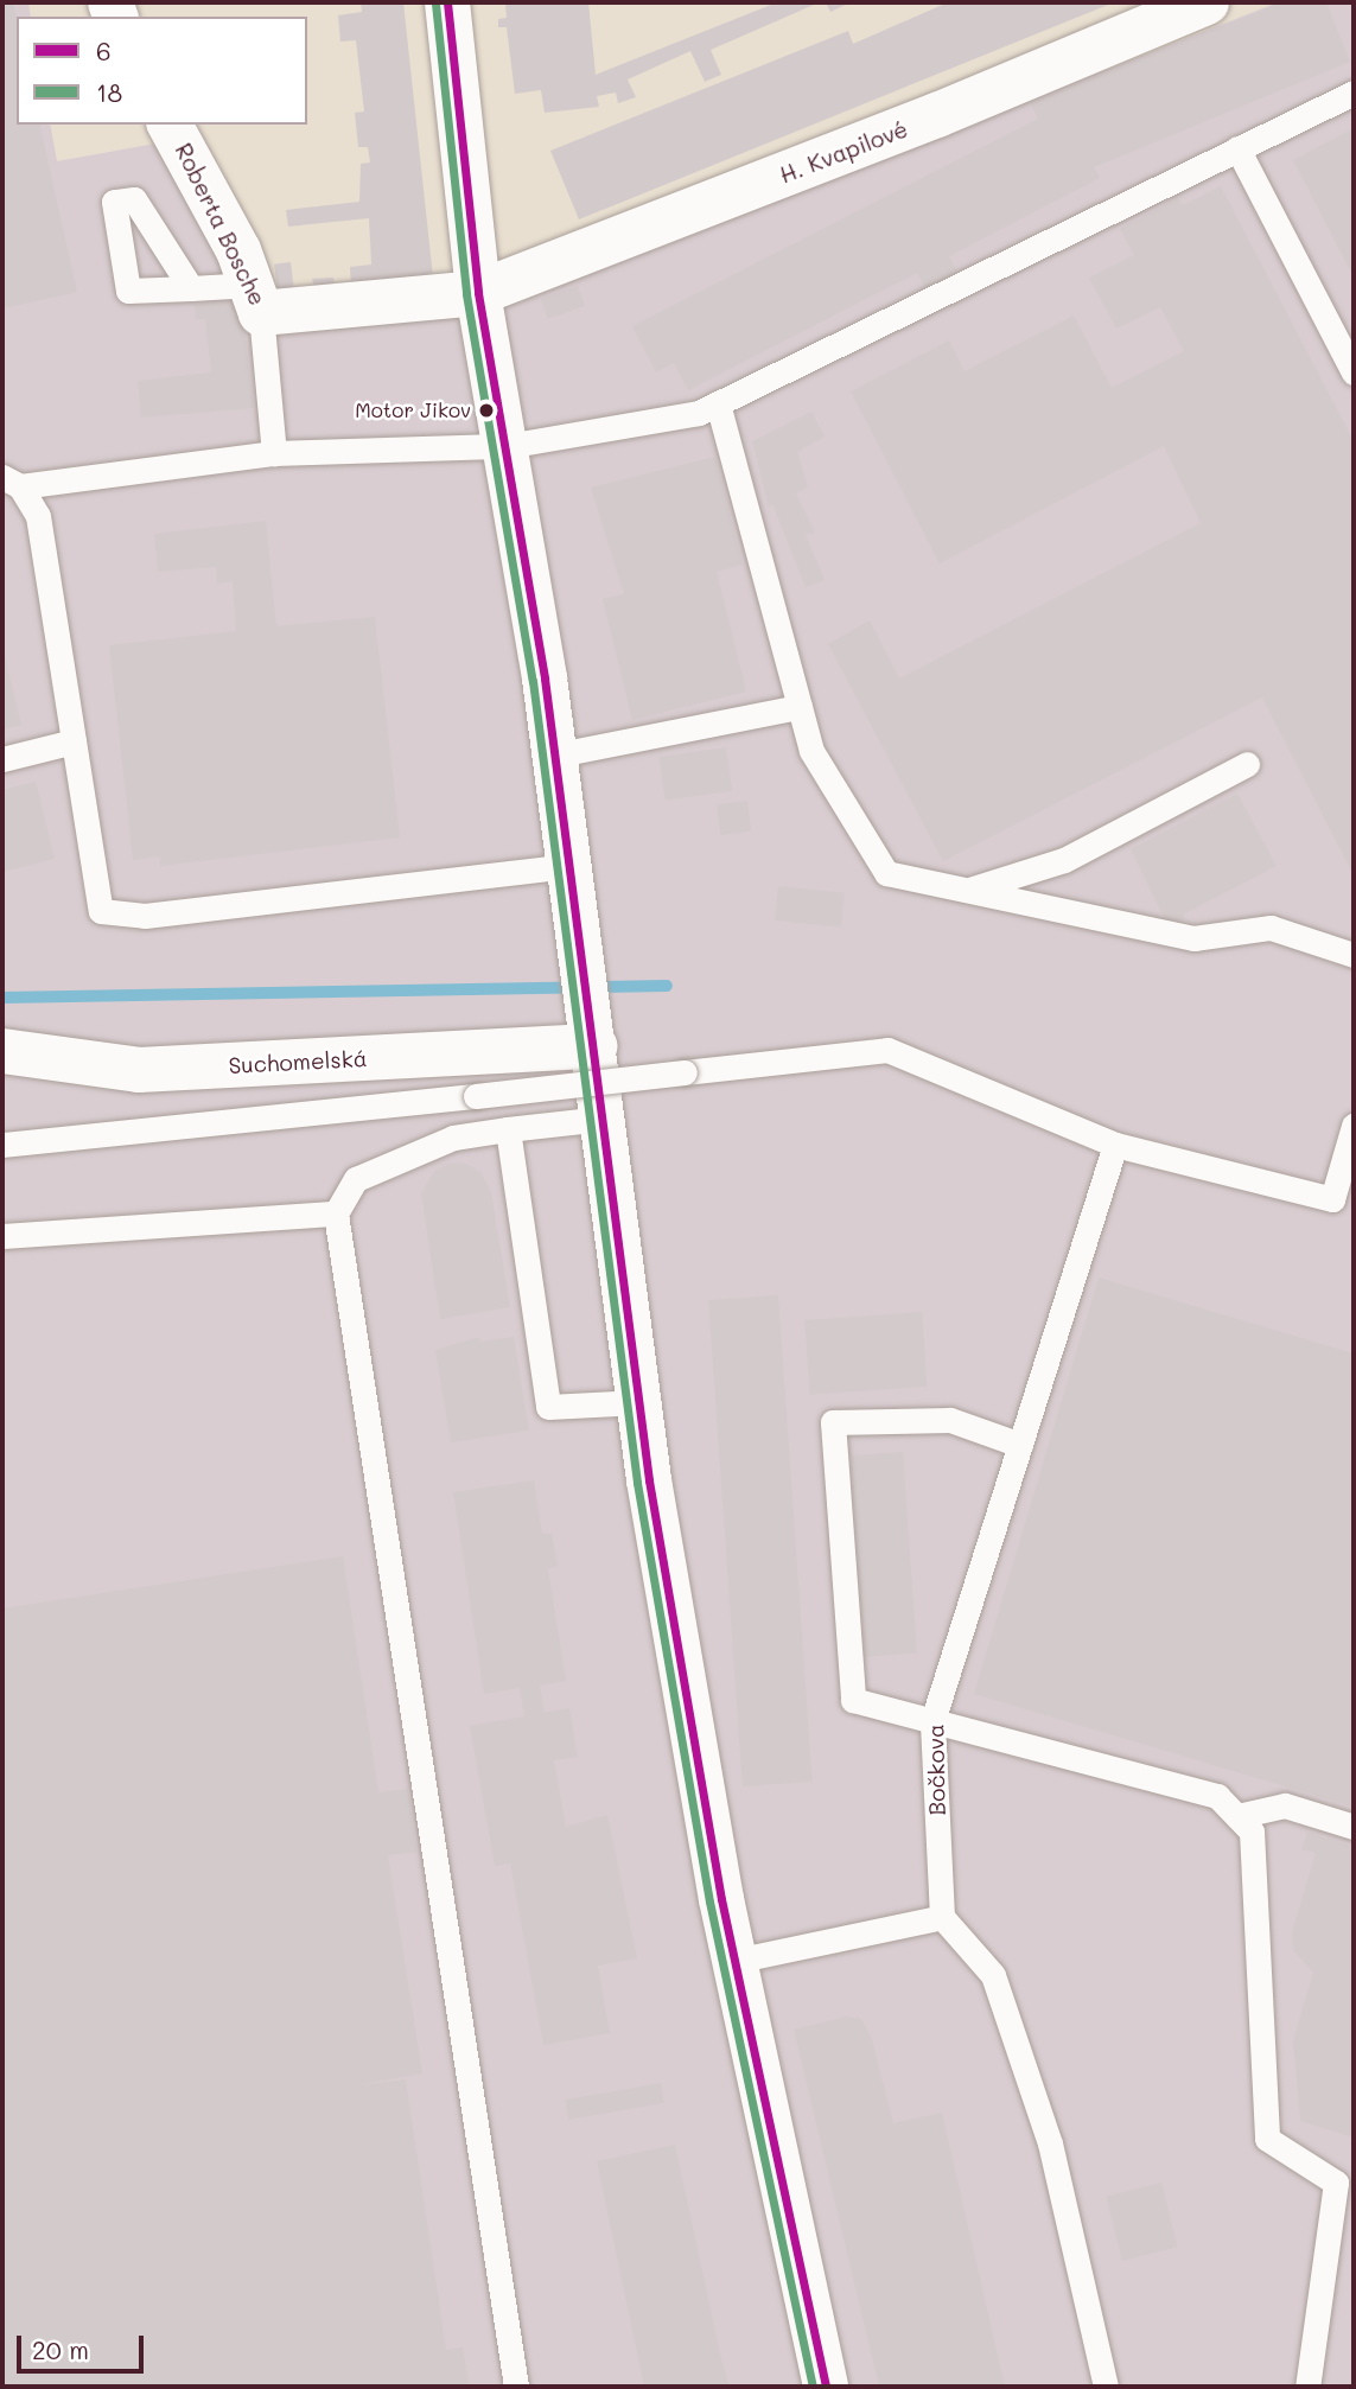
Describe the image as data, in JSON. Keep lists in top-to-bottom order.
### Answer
{
  "streets": {
    "street": ["H. Kvapilové", "Roberta Bosche", "Suchomelská"],
    "lane": ["Bočkova"]
  },
  "crossings": [
    ["H. Kvapilové", "Roberta Bosche"]
  ],
  "places": ["Motor Jikov"],
  "lines": ["transit line 6", "transit line 18"],
  "legend": ["6", "18"],
  "scale_bar": "20 m"
}
